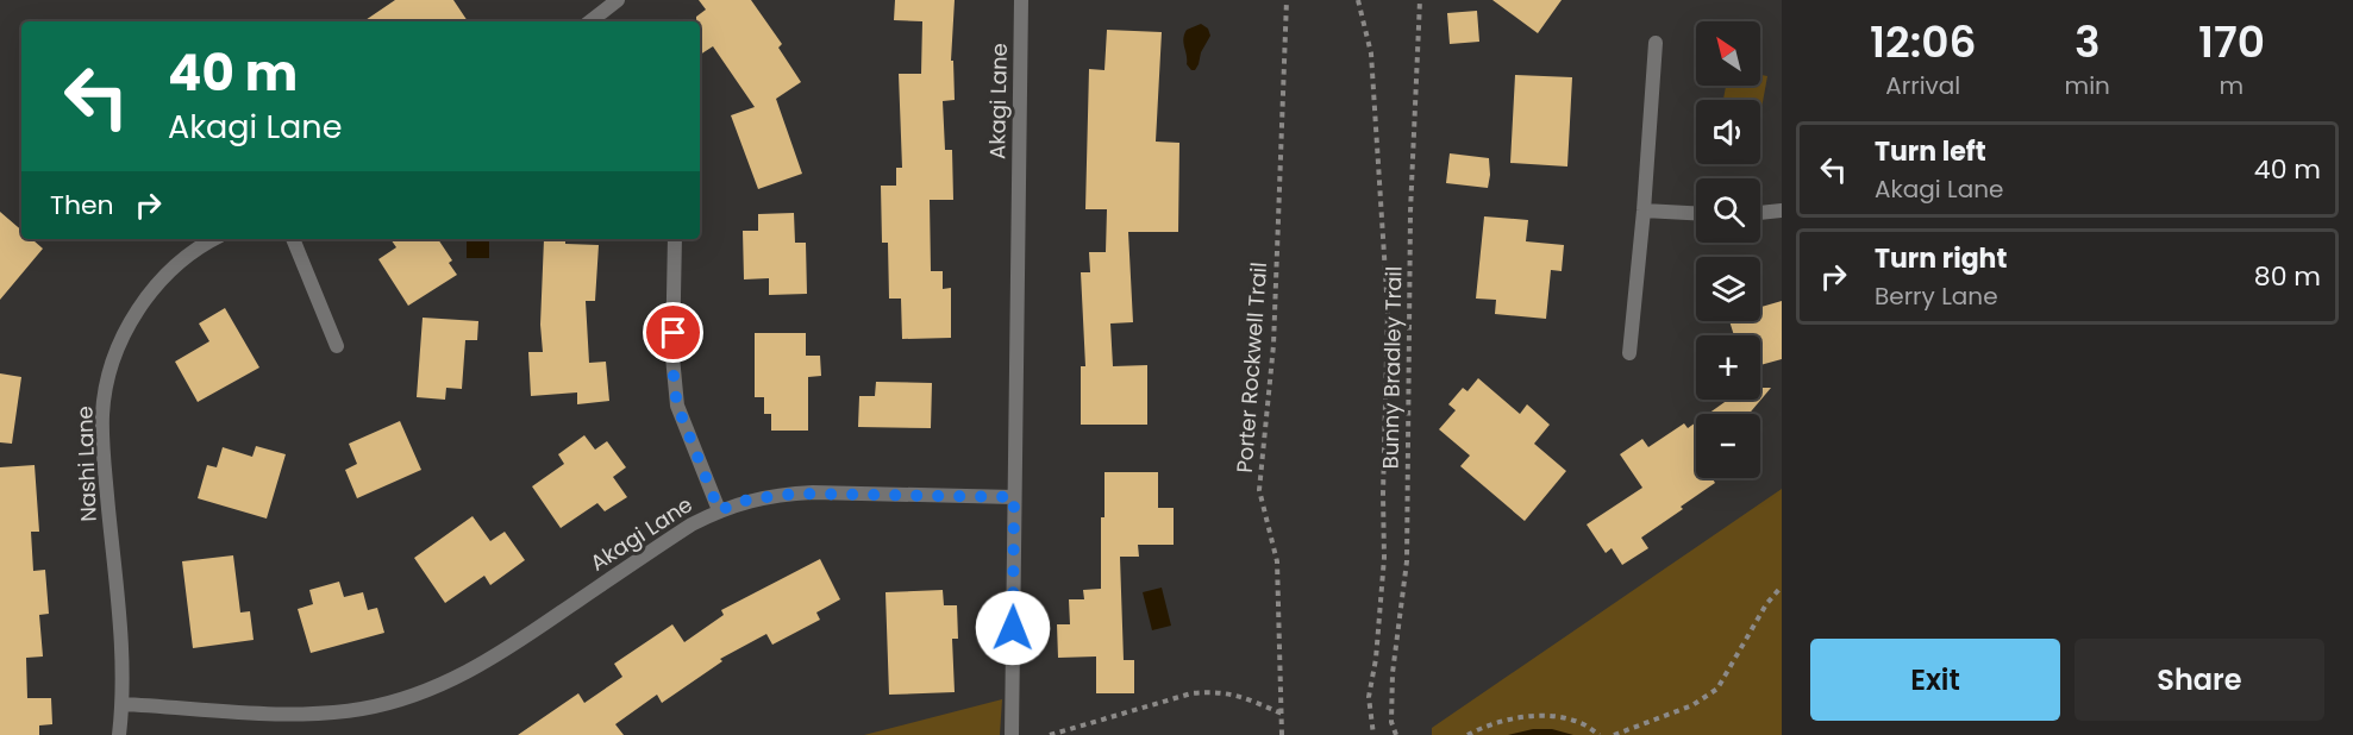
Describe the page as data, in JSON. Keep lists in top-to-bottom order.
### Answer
{
  "streets": {
    "street": ["Akagi Lane", "Nashi Lane"],
    "path": ["Porter Rockwell Trail", "Bunny Bradley Trail"]
  },
  "crossings": [
    ["Akagi Lane", "Nashi Lane"]
  ],
  "north": "top left",
  "page": {
    "eta": [
      "12:06",
      "Arrival",
      "3",
      "min",
      "170",
      "m"
    ],
    "map_buttons": ["+", "−"],
    "turn": ["40 m", "Akagi Lane"],
    "list": [
      {
        "name": "Turn left",
        "note": "Akagi Lane",
        "value": "40 m"
      },
      {
        "name": "Turn right",
        "note": "Berry Lane",
        "value": "80 m"
      }
    ],
    "then": "Then",
    "buttons": ["Exit", "Share"]
  }
}
